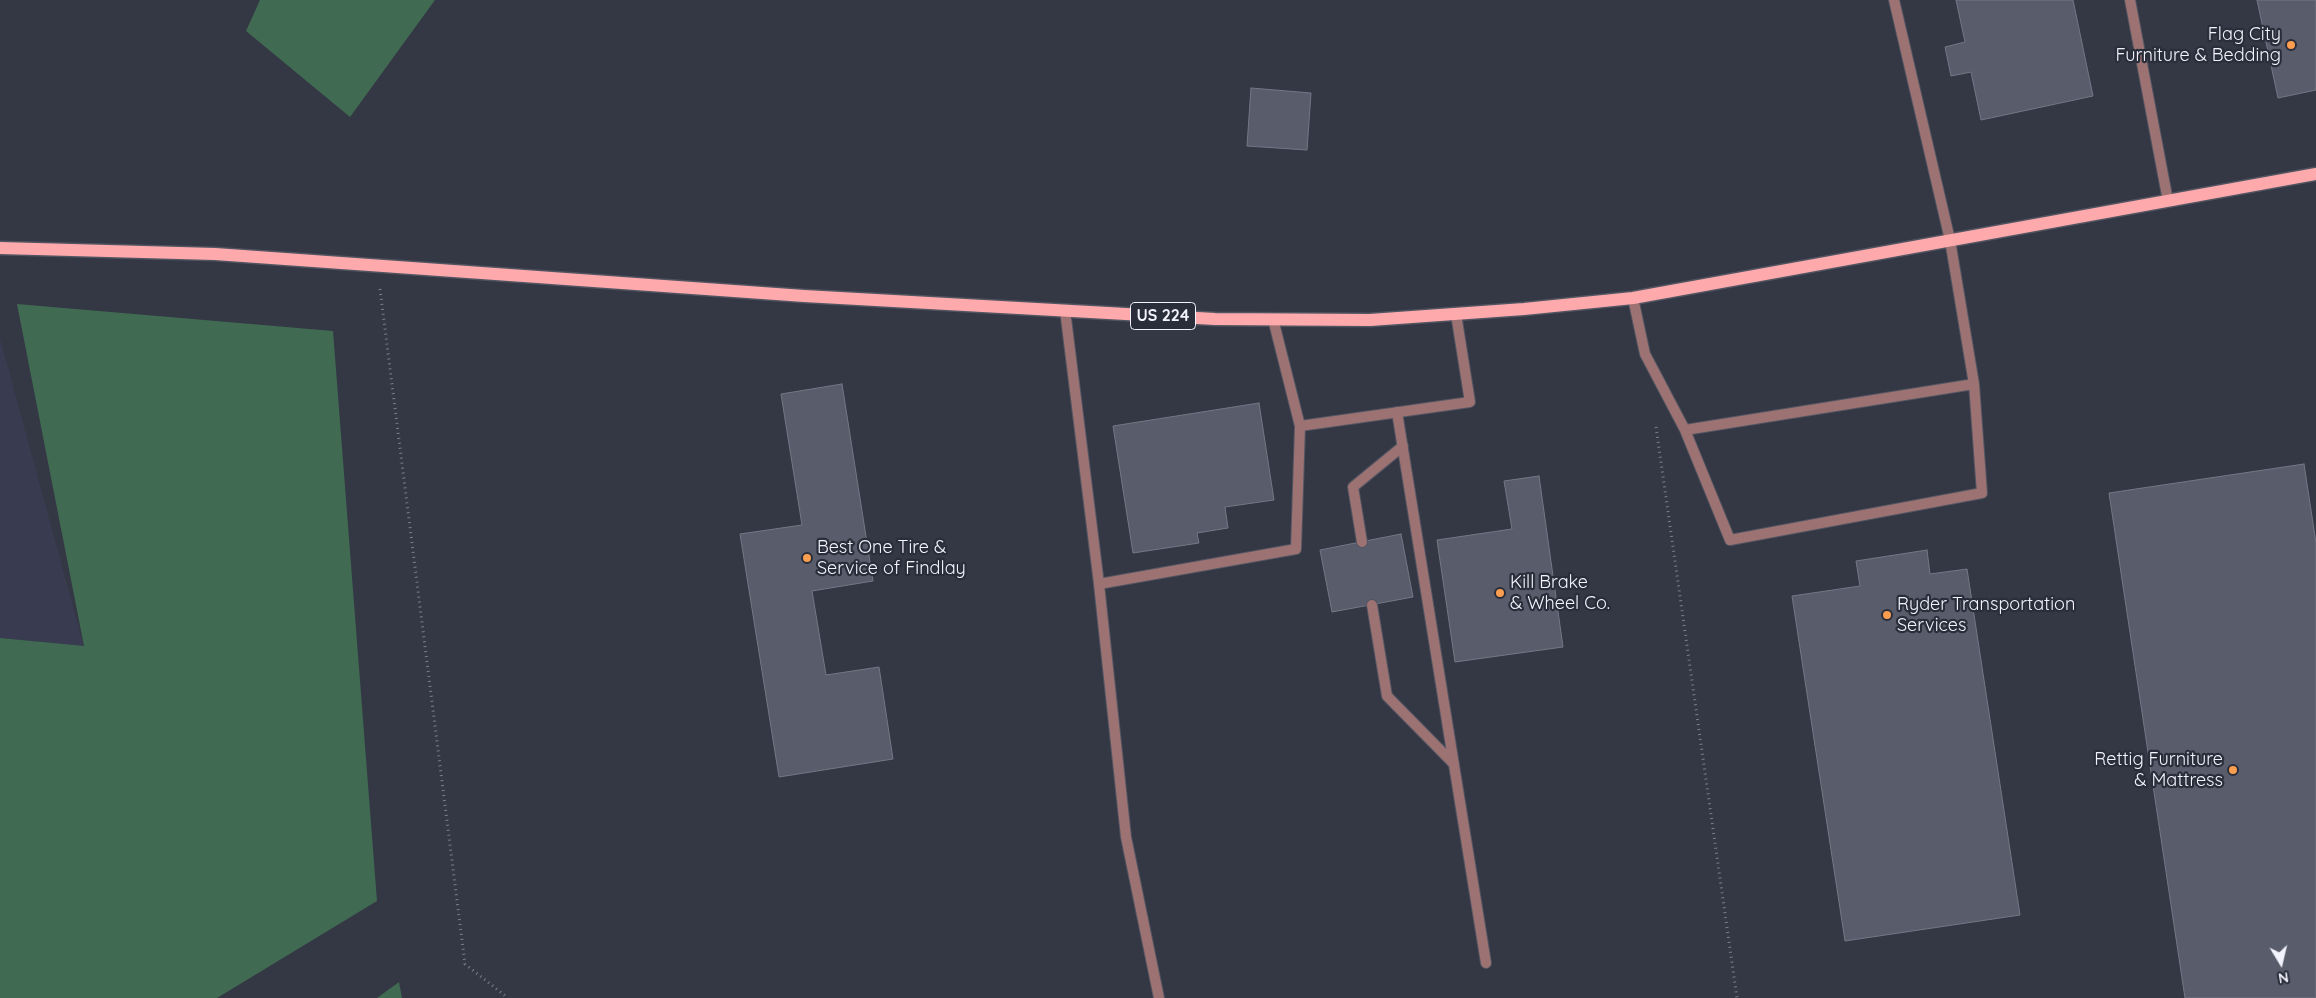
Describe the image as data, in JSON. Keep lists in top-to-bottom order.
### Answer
{
  "streets": {
    "main road": ["US 224"]
  },
  "places": [
    "Flag City Furniture & Bedding",
    "Best One Tire & Service of Findlay",
    "Kill Brake & Wheel Co.",
    "Ryder Transportation Services",
    "Rettig Furniture & Mattress"
  ],
  "north": "bottom"
}
